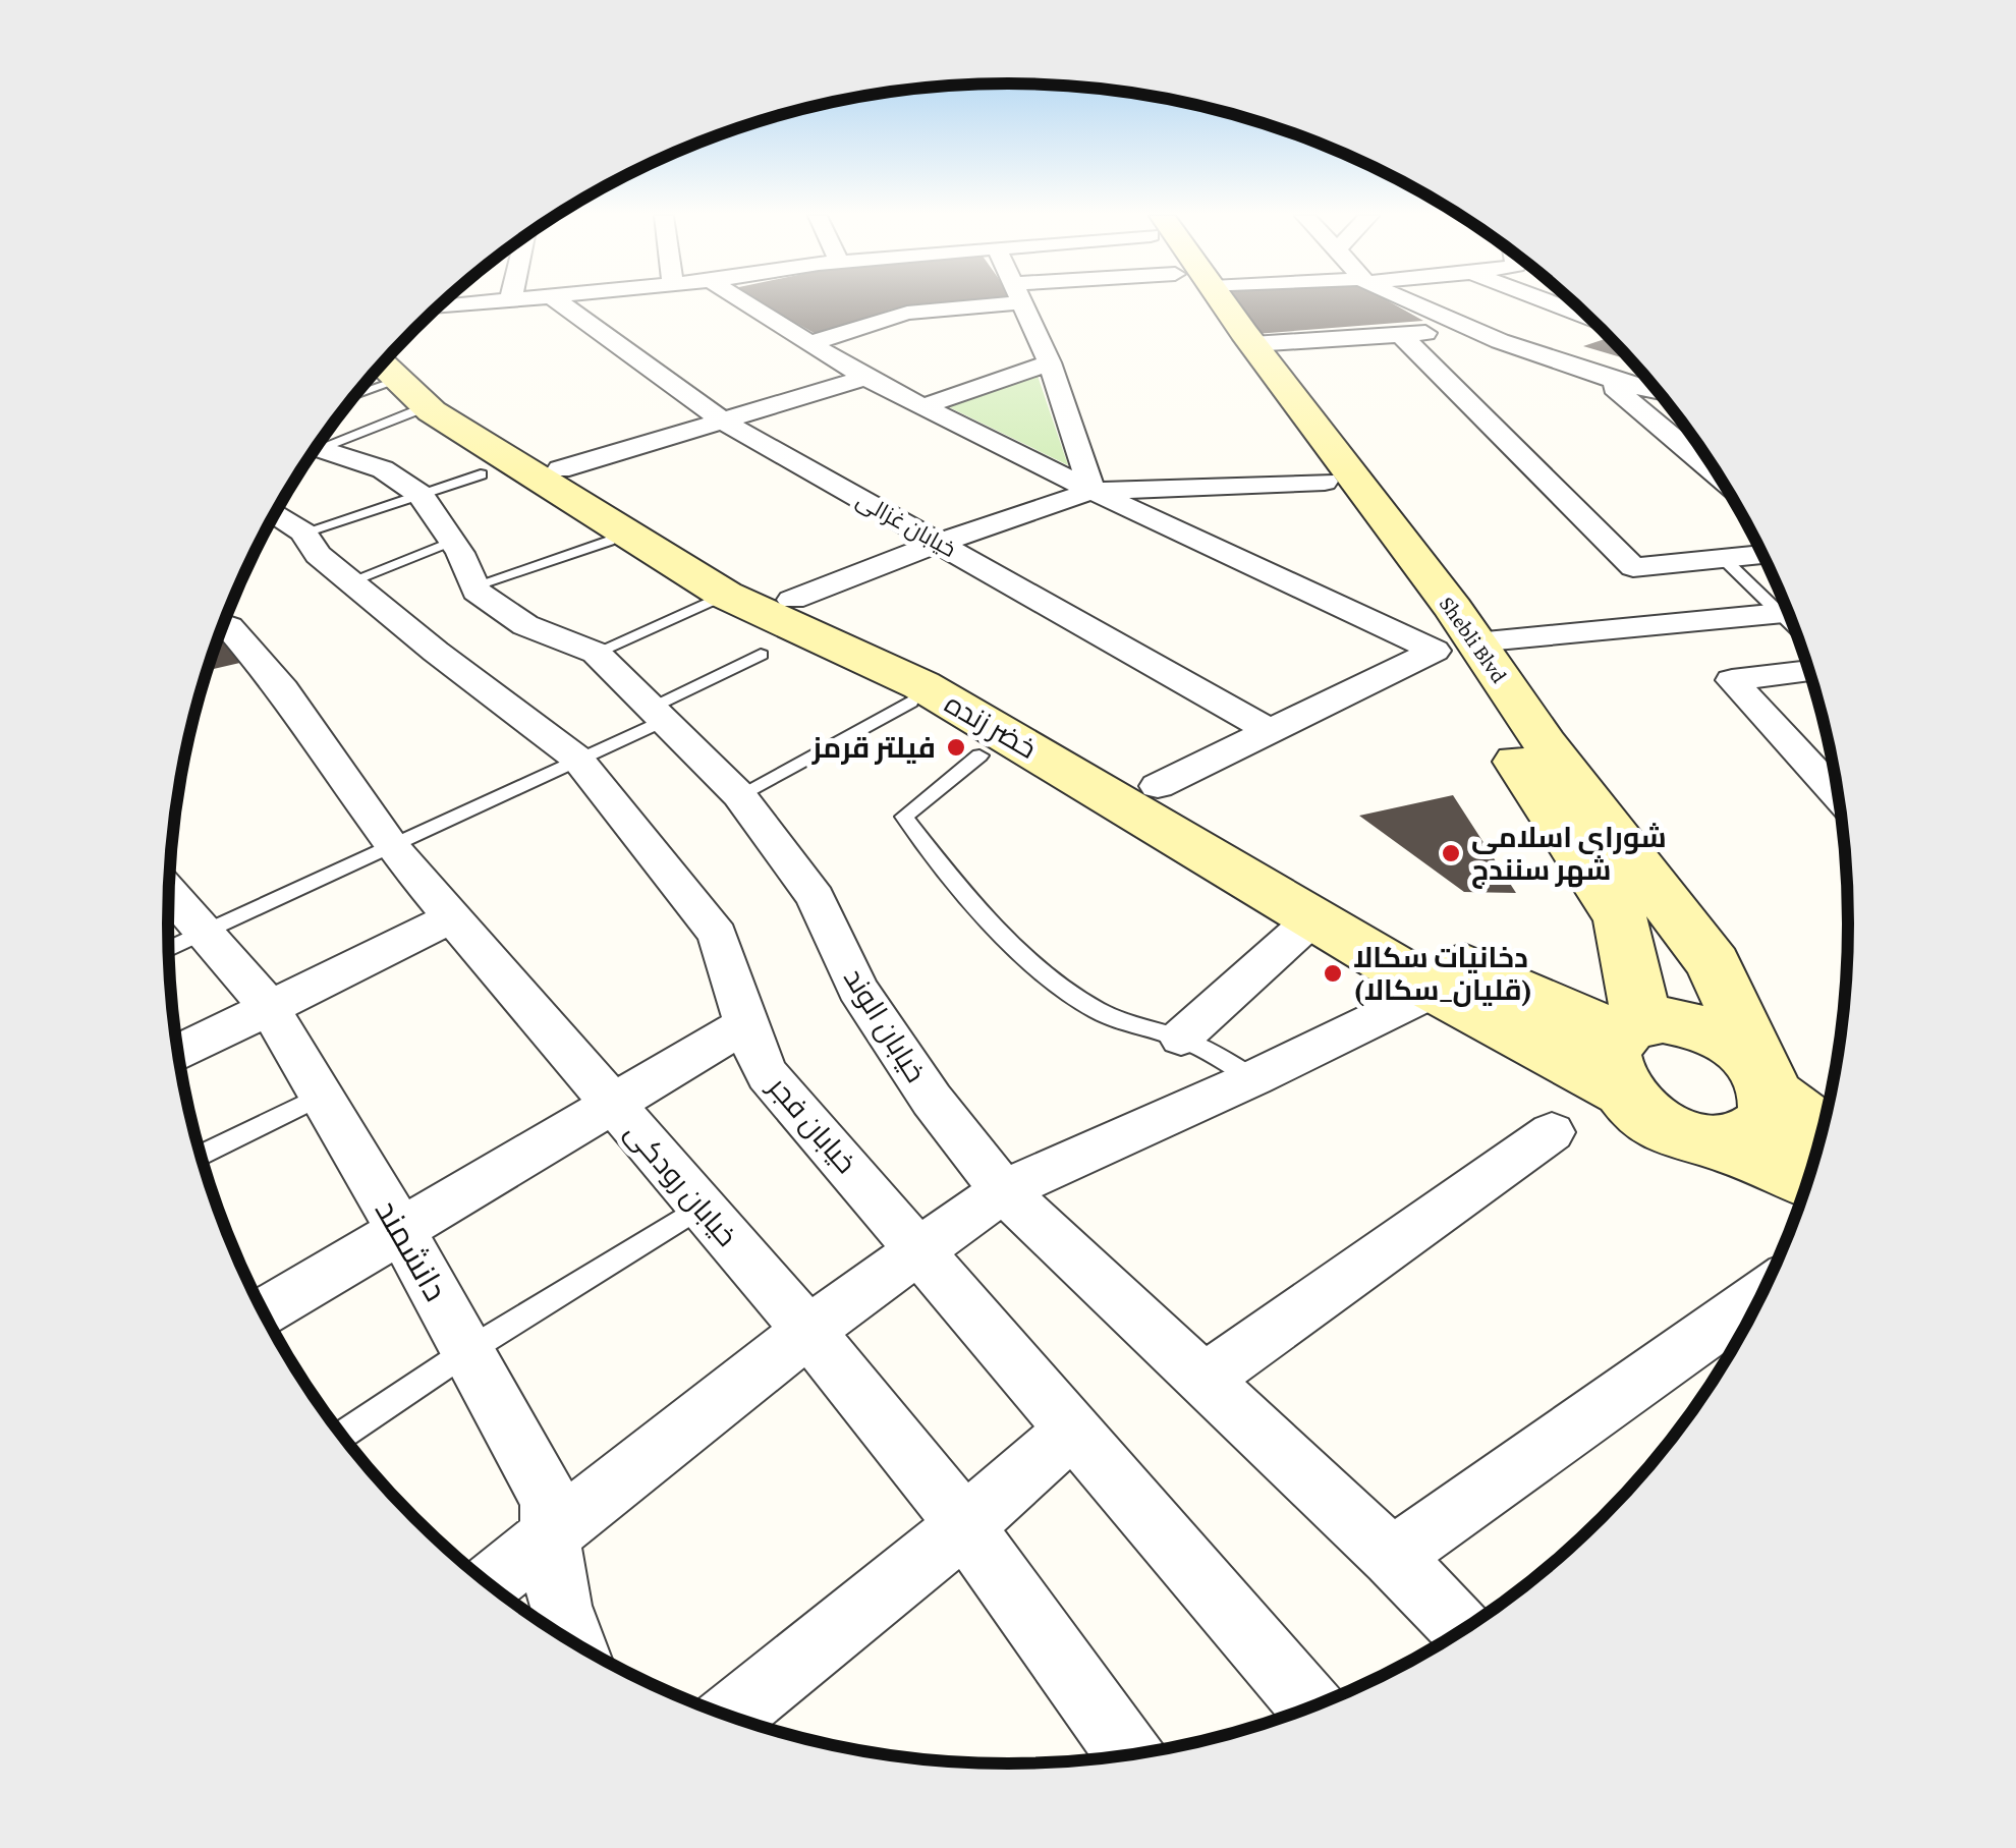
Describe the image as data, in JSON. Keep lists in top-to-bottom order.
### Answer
{
  "streets": {
    "street": [
      "خیابان غزالی",
      "Shebli Blvd",
      "خضر زنده",
      "خیابان الوند",
      "خیابان فجر",
      "خیابان رودکی",
      "دانشمند"
    ]
  },
  "crossings": [
    ["Shebli Blvd", "خضر زنده"]
  ],
  "places": ["فیلتر قرمز", "شورای اسلامی شهر سنندج", "دخانیات سکالا (قلیان_سکالا)"]
}
